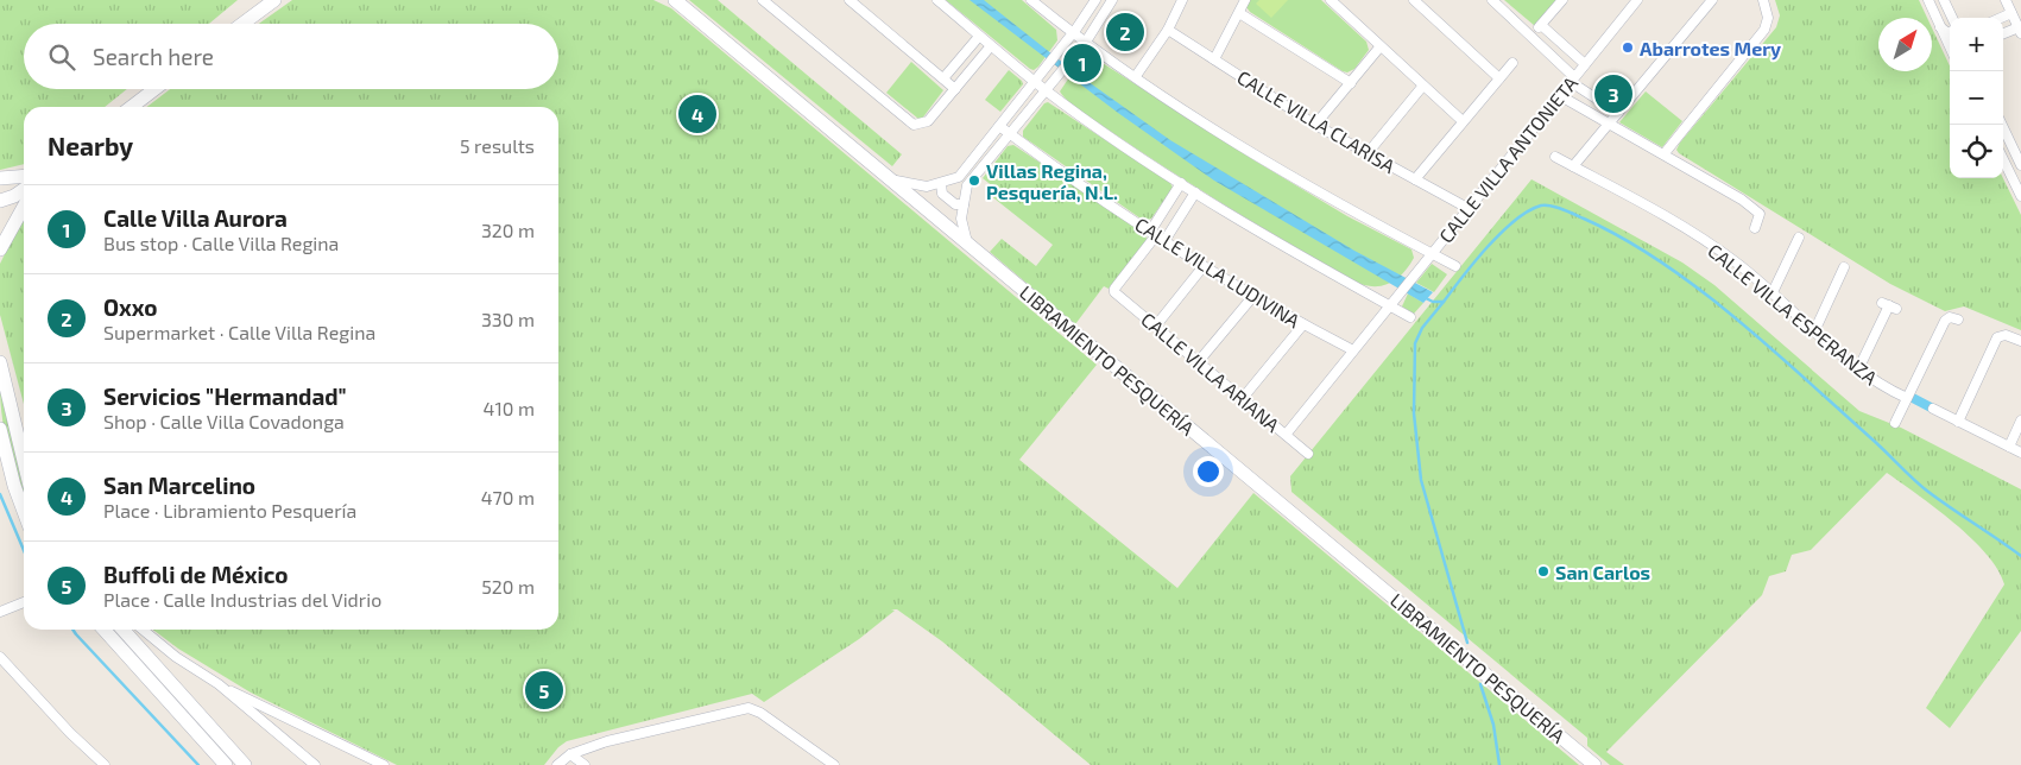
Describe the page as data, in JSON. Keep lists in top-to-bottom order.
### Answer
{
  "streets": {
    "main road": ["LIBRAMIENTO PESQUERÍA"],
    "street": [
      "CALLE VILLA CLARISA",
      "CALLE VILLA ANTONIETA",
      "CALLE VILLA LUDIVINA",
      "CALLE VILLA ESPERANZA",
      "CALLE VILLA ARIANA"
    ]
  },
  "crossings": [
    ["CALLE VILLA CLARISA", "CALLE VILLA ANTONIETA"],
    ["CALLE VILLA LUDIVINA", "CALLE VILLA ARIANA"]
  ],
  "places": ["Abarrotes Mery", "Villas Regina, Pesquería, N.L.", "San Carlos"],
  "north": "top right",
  "page": {
    "pins": [
      "2",
      "1",
      "3",
      "4",
      "5"
    ],
    "map_buttons": ["+", "−"],
    "search": "Search here",
    "heading": ["Nearby", "5 results"],
    "list": [
      {
        "mark": "1",
        "name": "Calle Villa Aurora",
        "note": "Bus stop · Calle Villa Regina",
        "value": "320 m"
      },
      {
        "mark": "2",
        "name": "Oxxo",
        "note": "Supermarket · Calle Villa Regina",
        "value": "330 m"
      },
      {
        "mark": "3",
        "name": "Servicios \"Hermandad\"",
        "note": "Shop · Calle Villa Covadonga",
        "value": "410 m"
      },
      {
        "mark": "4",
        "name": "San Marcelino",
        "note": "Place · Libramiento Pesquería",
        "value": "470 m"
      },
      {
        "mark": "5",
        "name": "Buffoli de México",
        "note": "Place · Calle Industrias del Vidrio",
        "value": "520 m"
      }
    ]
  }
}
